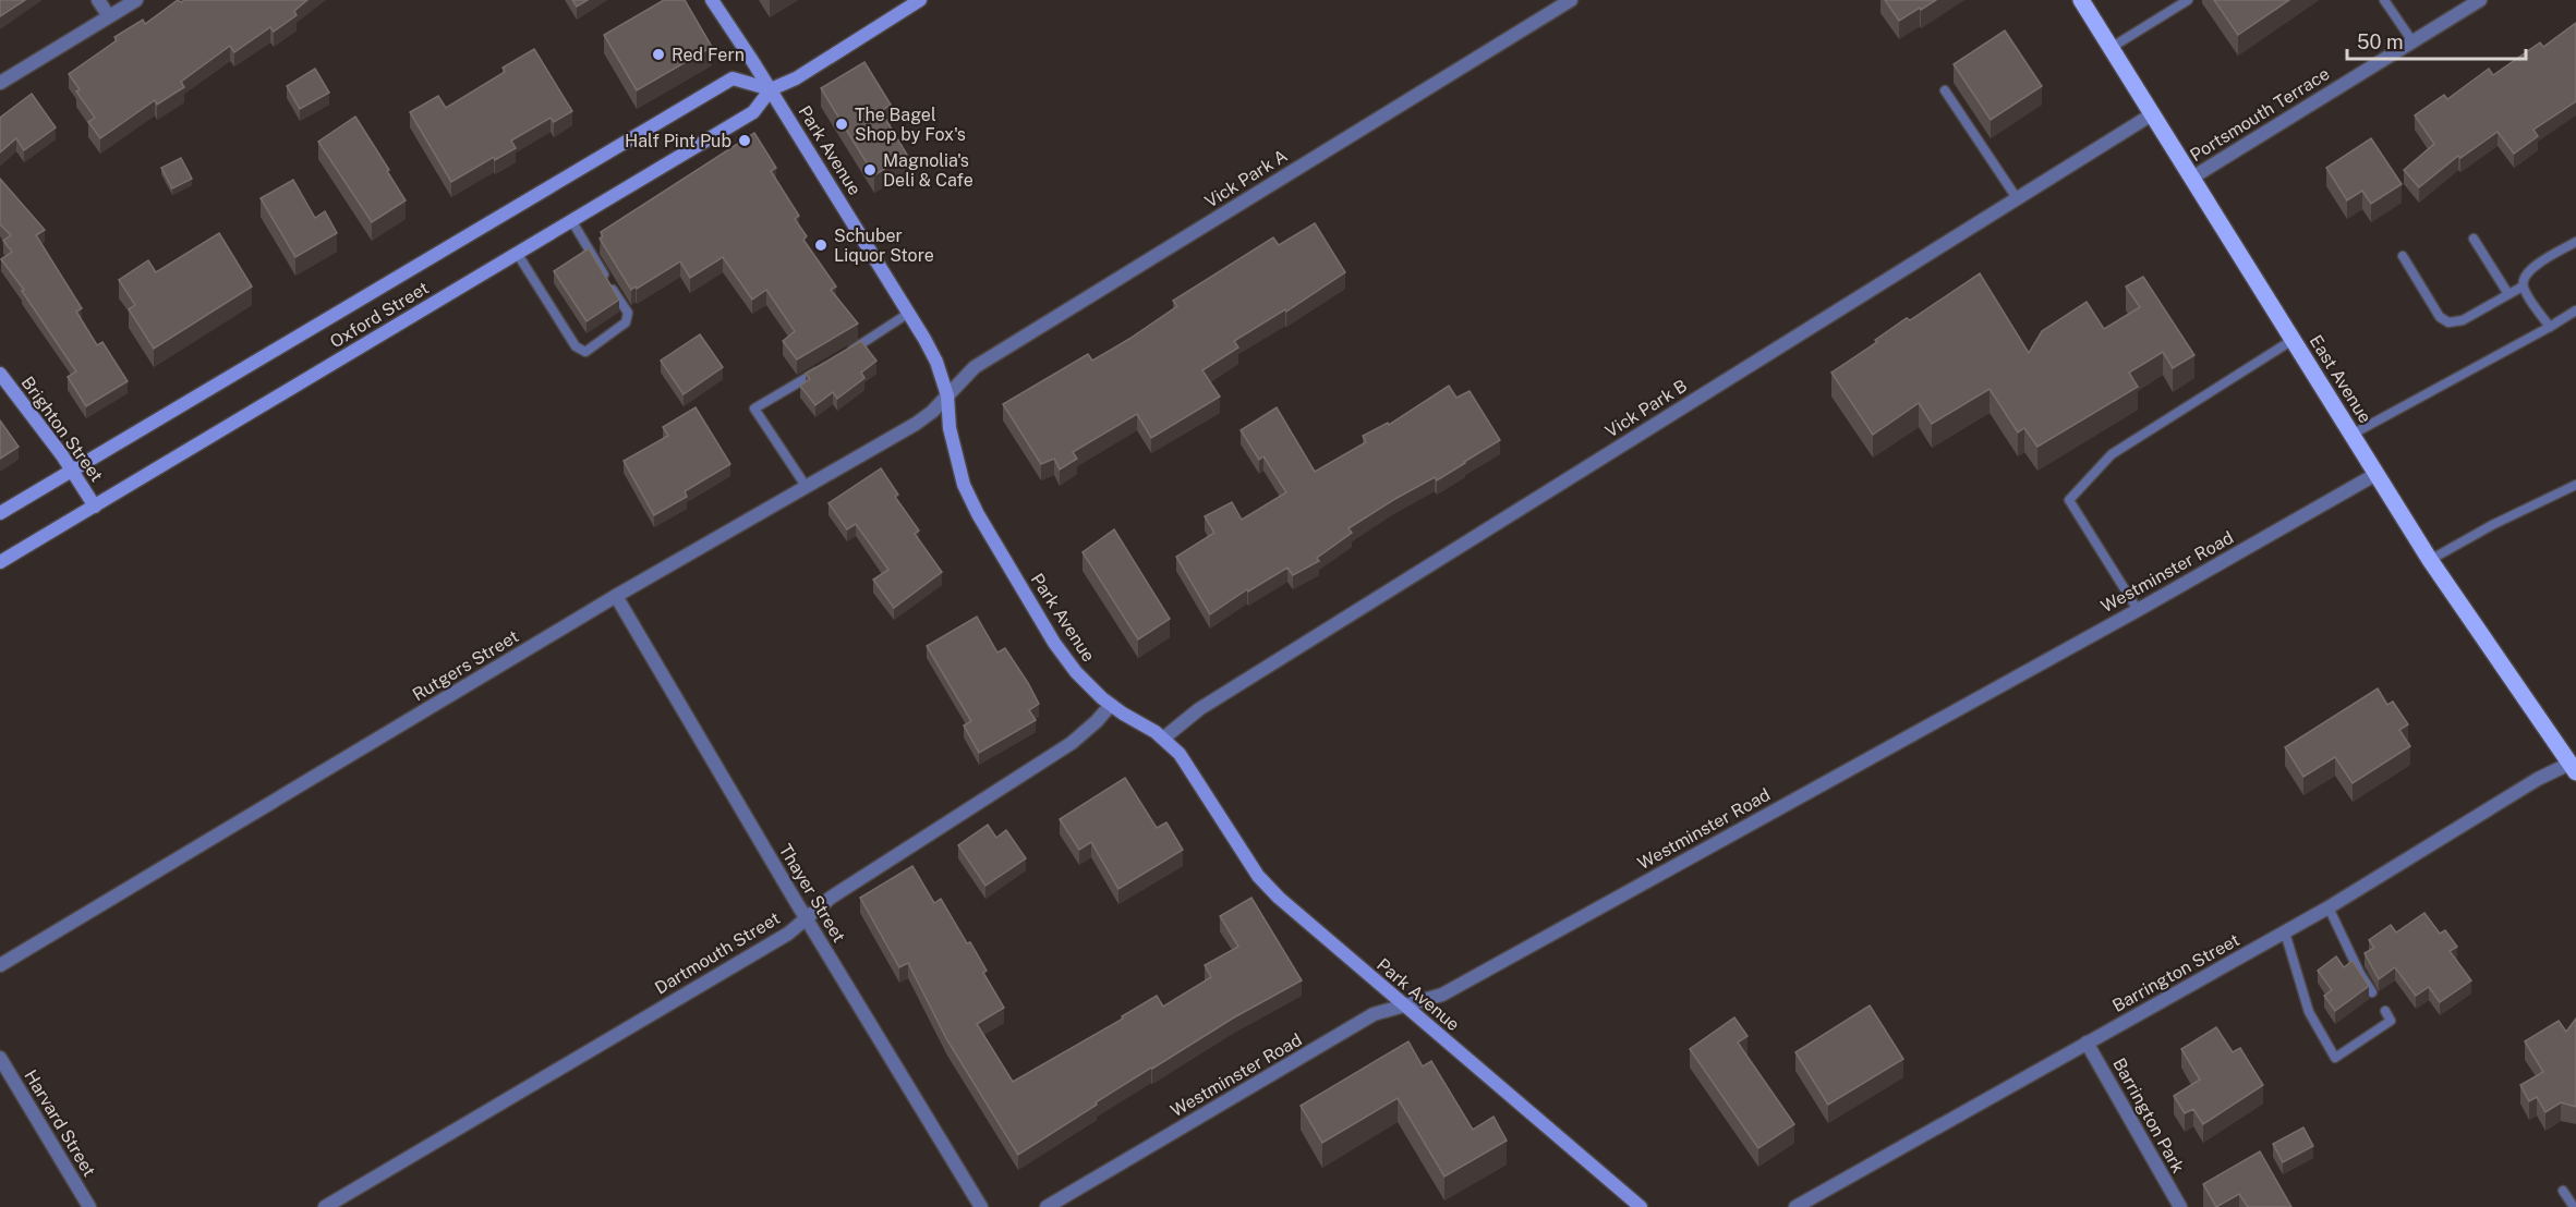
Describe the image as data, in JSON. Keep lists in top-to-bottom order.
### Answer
{
  "streets": {
    "main road": ["East Avenue"],
    "street": [
      "Portsmouth Terrace",
      "Park Avenue",
      "Vick Park A",
      "Oxford Street",
      "Vick Park B",
      "Brighton Street",
      "Westminster Road",
      "Rutgers Street",
      "Thayer Street",
      "Dartmouth Street",
      "Barrington Street",
      "Barrington Park",
      "Harvard Street"
    ]
  },
  "crossings": [
    ["Portsmouth Terrace", "East Avenue"],
    ["Park Avenue", "Vick Park A"],
    ["Park Avenue", "Oxford Street"],
    ["Park Avenue", "Vick Park B"],
    ["Park Avenue", "Westminster Road"],
    ["Park Avenue", "Rutgers Street"],
    ["Park Avenue", "Dartmouth Street"],
    ["Vick Park A", "Rutgers Street"],
    ["Oxford Street", "Brighton Street"],
    ["East Avenue", "Vick Park B"],
    ["East Avenue", "Westminster Road"],
    ["East Avenue", "Barrington Street"],
    ["Rutgers Street", "Thayer Street"],
    ["Thayer Street", "Dartmouth Street"],
    ["Barrington Street", "Barrington Park"]
  ],
  "places": [
    "Red Fern",
    "The Bagel Shop by Fox's",
    "Half Pint Pub",
    "Magnolia's Deli & Cafe",
    "Schuber Liquor Store"
  ],
  "scale_bar": "50 m"
}
